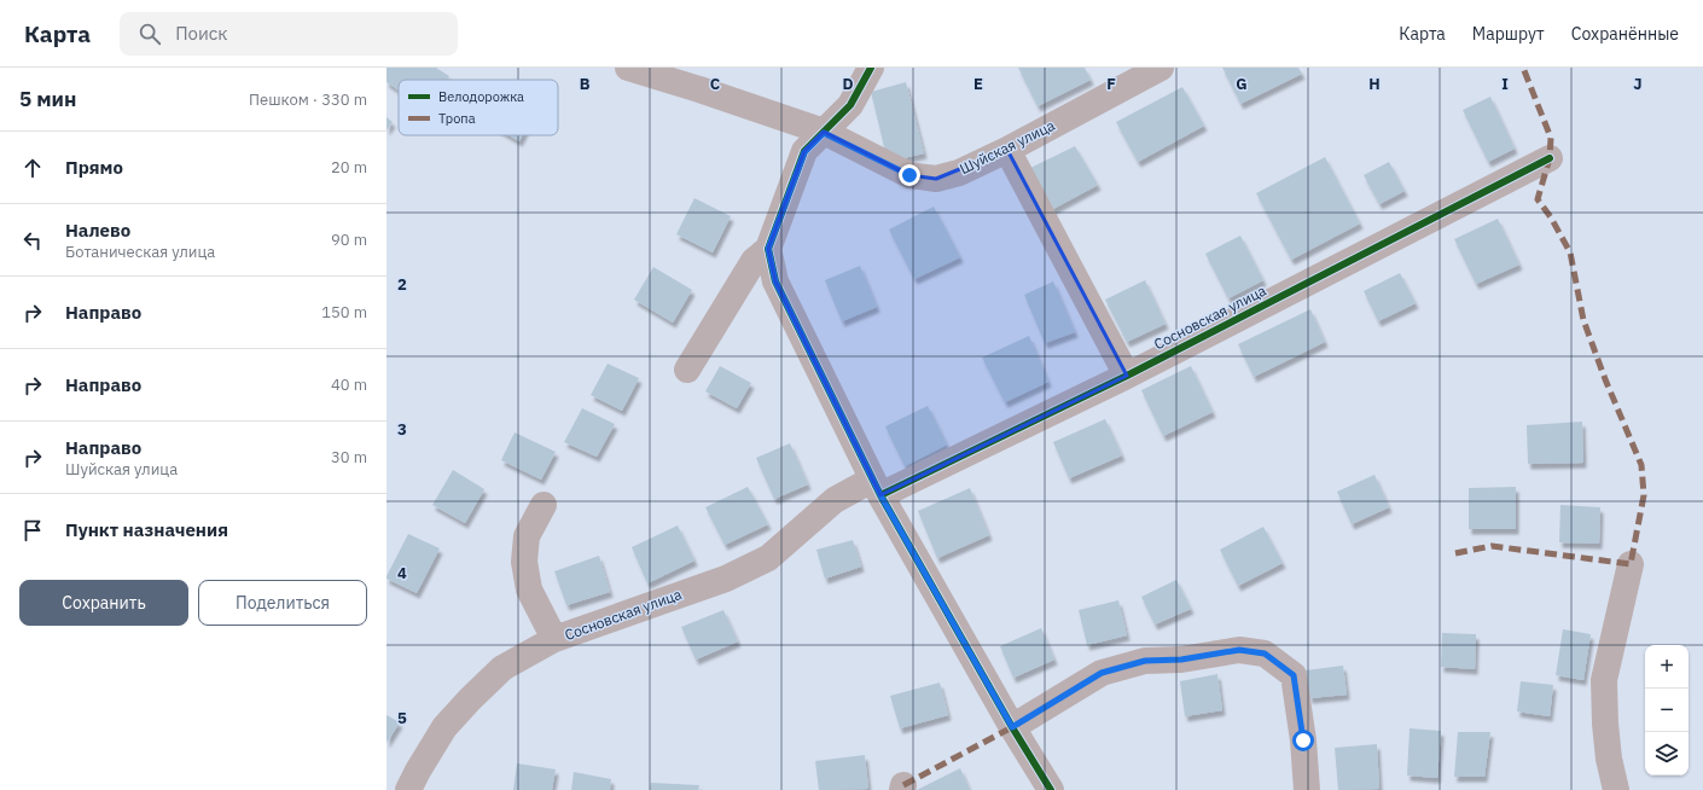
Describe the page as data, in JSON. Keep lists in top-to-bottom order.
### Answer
{
  "streets": {
    "street": ["Шуйская улица", "Сосновская улица"]
  },
  "legend": ["Велодорожка", "Тропа"],
  "page": {
    "header": "Карта",
    "search": "Поиск",
    "nav": ["Карта", "Маршрут", "Сохранённые"],
    "heading": ["5 мин", "Пешком · 330 m"],
    "list": [
      ["Прямо", "20 m"],
      ["Налево", "Ботаническая улица", "90 m"],
      ["Направо", "150 m"],
      ["Направо", "40 m"],
      ["Направо", "Шуйская улица", "30 m"],
      "Пункт назначения"
    ],
    "buttons": ["Сохранить", "Поделиться"],
    "map_buttons": ["+", "−"]
  },
  "grid": {
    "columns": [
      "B",
      "C",
      "D",
      "E",
      "F",
      "G",
      "H",
      "I",
      "J"
    ],
    "rows": [
      "2",
      "3",
      "4",
      "5"
    ]
  }
}
